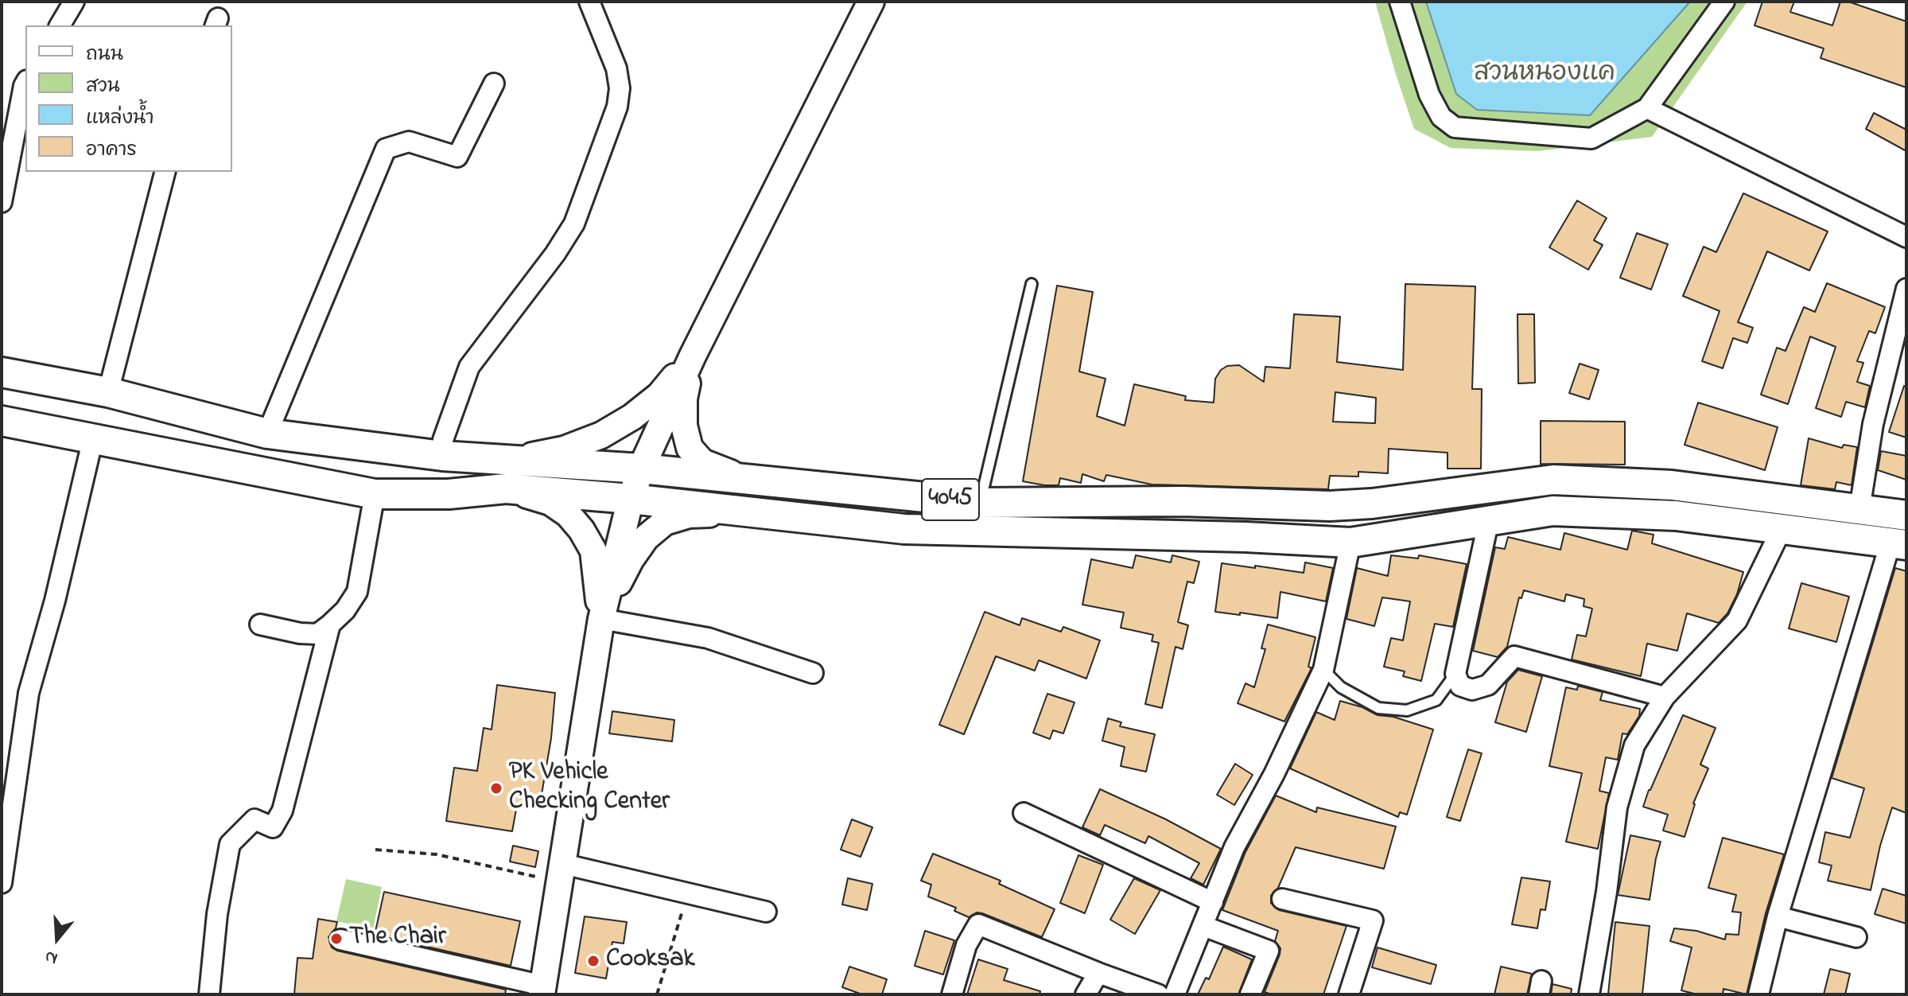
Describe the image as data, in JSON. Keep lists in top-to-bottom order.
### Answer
{
  "streets": {
    "main road": ["4045"]
  },
  "parks": ["สวนหนองแค"],
  "places": ["PK Vehicle Checking Center", "The Chair", "Cooksak"],
  "legend": [
    "ถนน",
    "สวน",
    "แหล่งน้ำ",
    "อาคาร"
  ],
  "north": "bottom"
}
